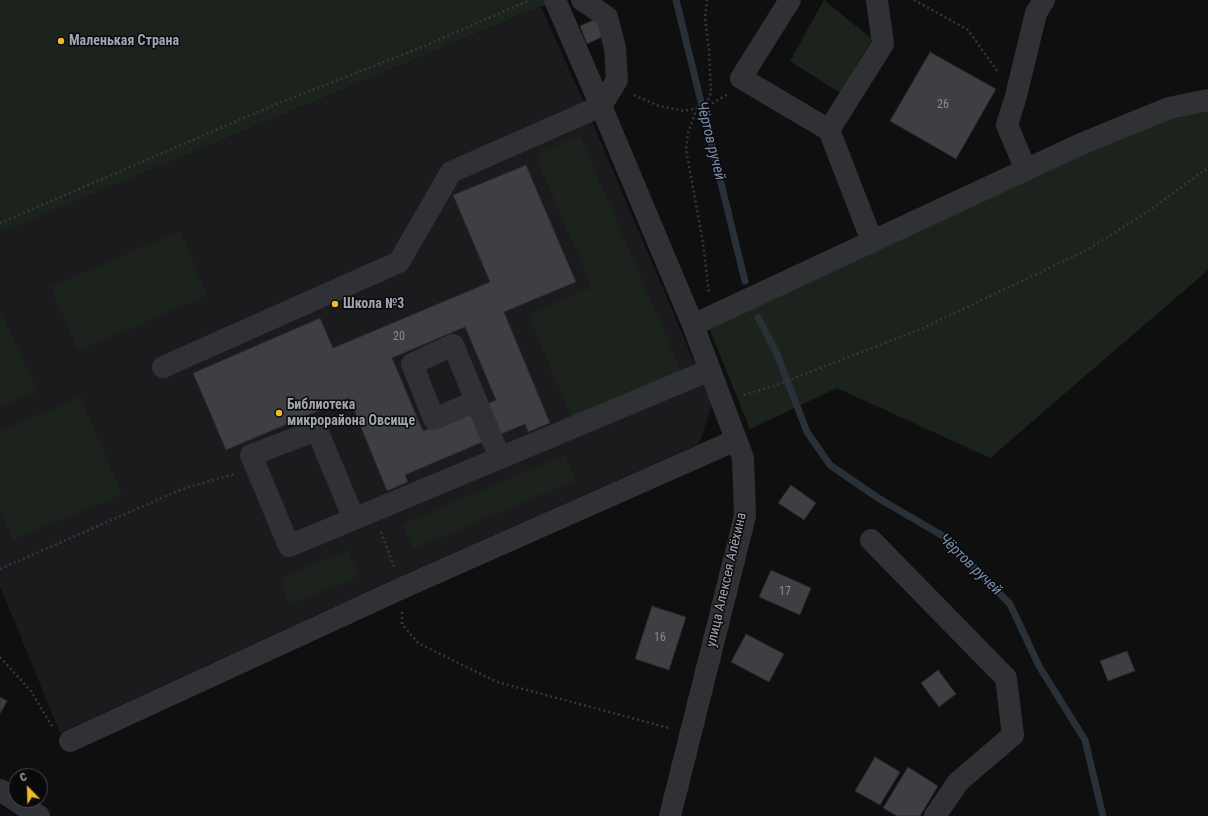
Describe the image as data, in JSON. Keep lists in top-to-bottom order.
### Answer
{
  "streets": {
    "street": ["улица Алексея Алёхина"]
  },
  "water": ["Чёртов ручей"],
  "places": ["Маленькая Страна", "Школа №3", "Библиотека микрорайона Овсище"],
  "house_numbers": [
    "26",
    "20",
    "17",
    "16"
  ],
  "north": "top left"
}
